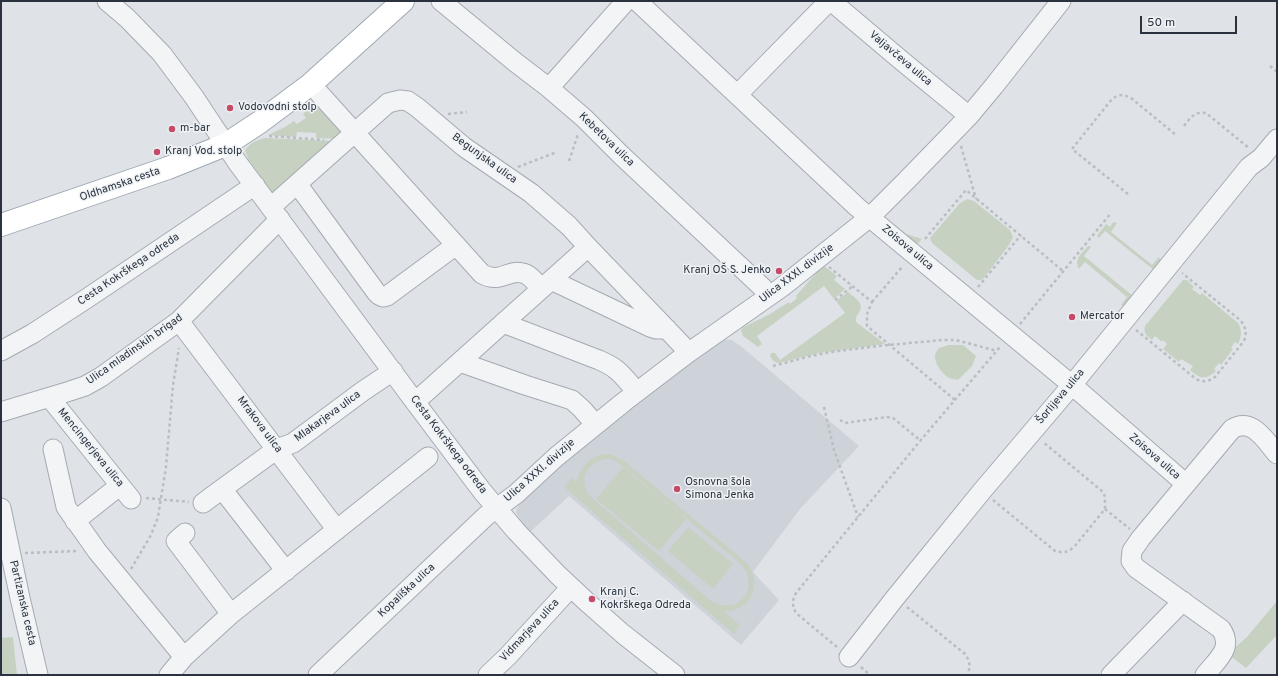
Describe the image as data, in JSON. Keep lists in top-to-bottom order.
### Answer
{
  "streets": {
    "main road": ["Oldhamska cesta"],
    "street": [
      "Valjavčeva ulica",
      "Kebetova ulica",
      "Begunjska ulica",
      "Zoisova ulica",
      "Cesta Kokrškega odreda",
      "Ulica XXXI. divizije",
      "Ulica mladinskih brigad",
      "Šorlijeva ulica",
      "Mlakarjeva ulica",
      "Mrakova ulica",
      "Mencingerjeva ulica",
      "Kopališka ulica",
      "Partizanska cesta",
      "Vidmarjeva ulica"
    ]
  },
  "crossings": [
    ["Valjavčeva ulica", "Zoisova ulica"],
    ["Valjavčeva ulica", "Ulica XXXI. divizije"],
    ["Begunjska ulica", "Cesta Kokrškega odreda"],
    ["Begunjska ulica", "Ulica mladinskih brigad"],
    ["Oldhamska cesta", "Cesta Kokrškega odreda"],
    ["Zoisova ulica", "Ulica XXXI. divizije"],
    ["Zoisova ulica", "Šorlijeva ulica"],
    ["Cesta Kokrškega odreda", "Ulica XXXI. divizije"],
    ["Cesta Kokrškega odreda", "Ulica mladinskih brigad"],
    ["Cesta Kokrškega odreda", "Mlakarjeva ulica"],
    ["Cesta Kokrškega odreda", "Kopališka ulica"],
    ["Cesta Kokrškega odreda", "Vidmarjeva ulica"],
    ["Ulica XXXI. divizije", "Kopališka ulica"],
    ["Ulica mladinskih brigad", "Mrakova ulica"],
    ["Ulica mladinskih brigad", "Mencingerjeva ulica"],
    ["Mlakarjeva ulica", "Mrakova ulica"]
  ],
  "places": [
    "Vodovodni stolp",
    "m-bar",
    "Kranj Vod. stolp",
    "Kranj OŠ S. Jenko",
    "Mercator",
    "Osnovna šola Simona Jenka",
    "Kranj C. Kokrškega Odreda"
  ],
  "scale_bar": "50 m"
}
